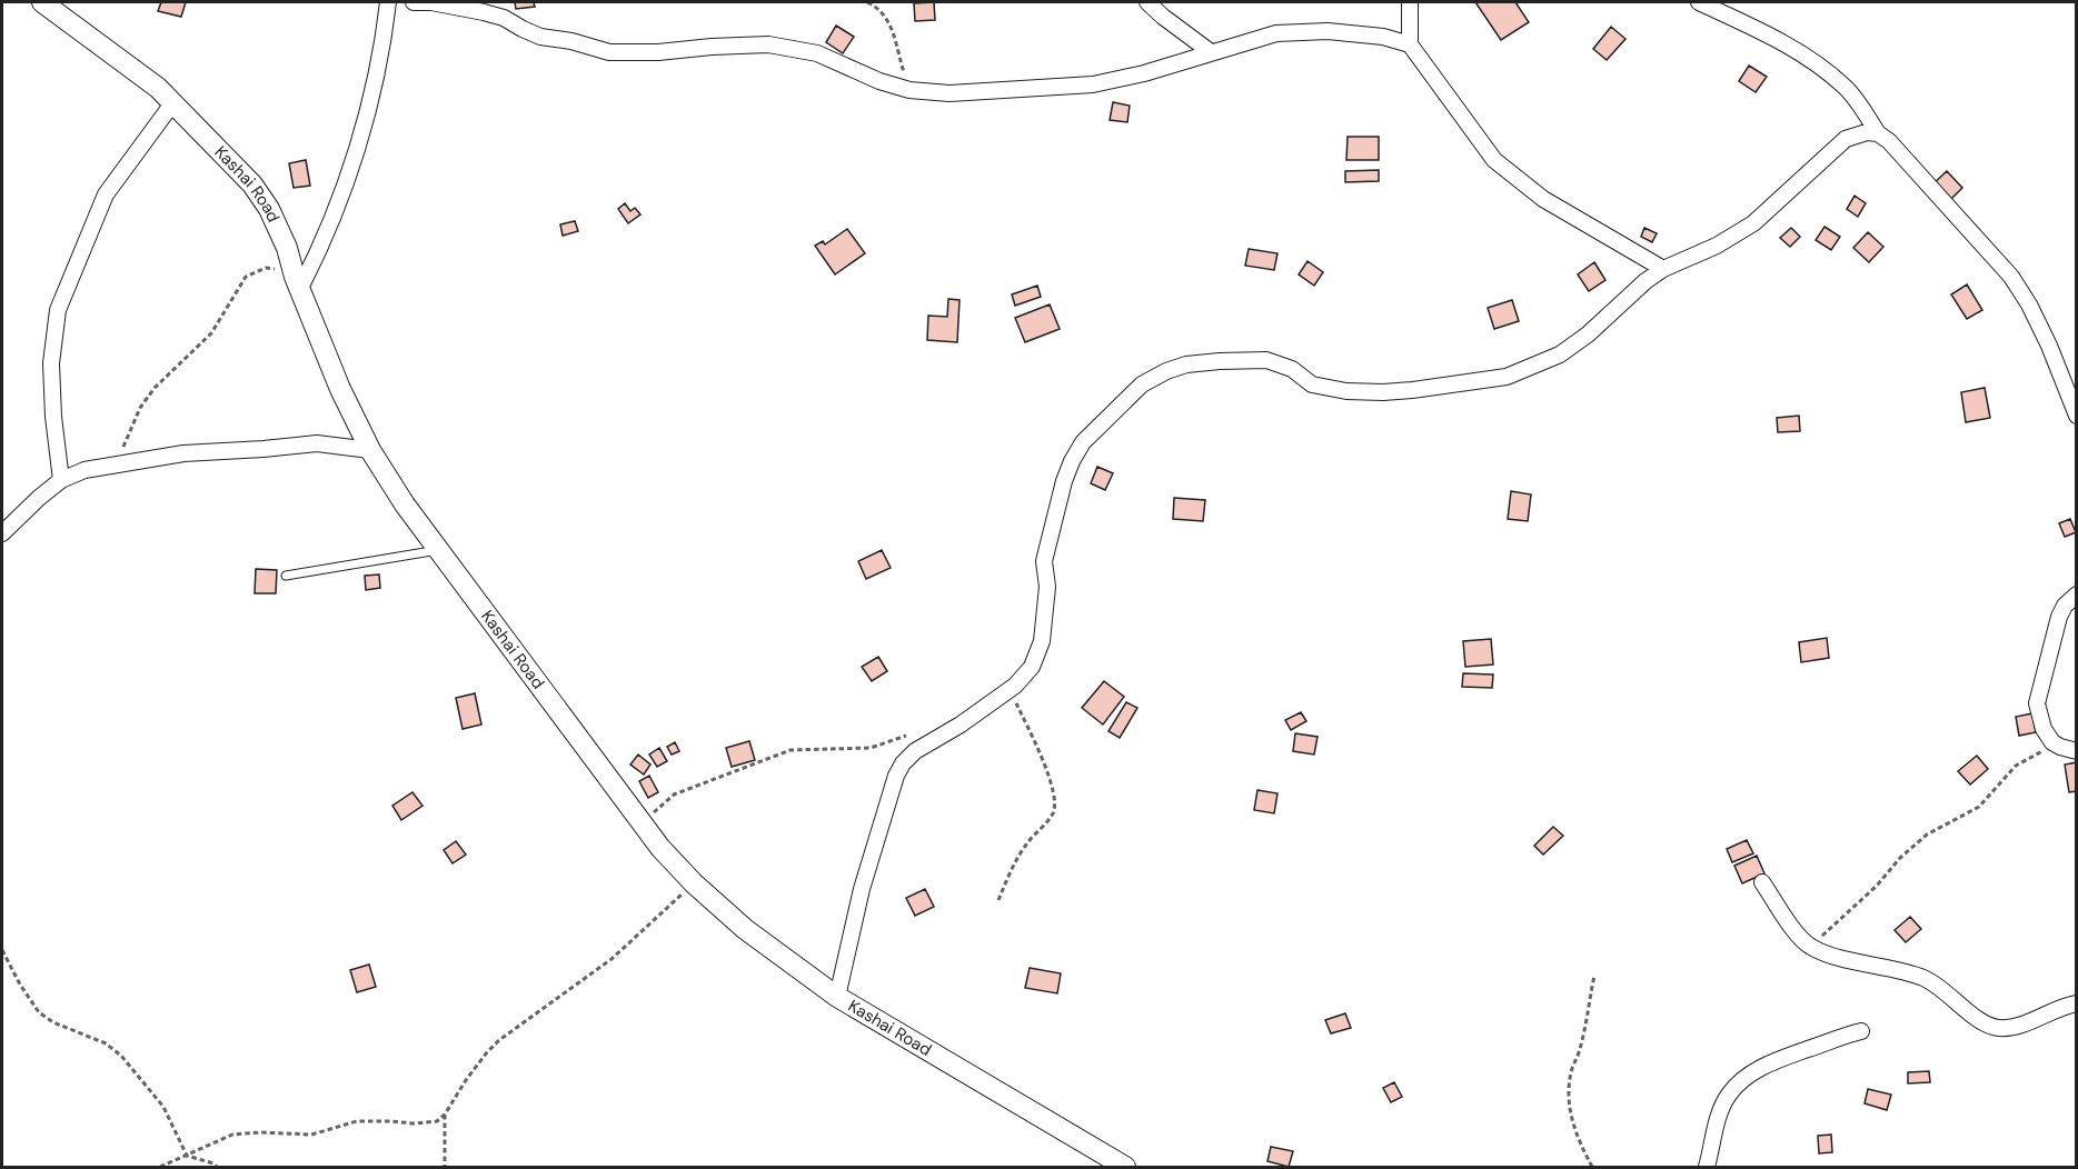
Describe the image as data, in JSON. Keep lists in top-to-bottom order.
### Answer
{
  "streets": {
    "street": ["Kashai Road"]
  }
}
